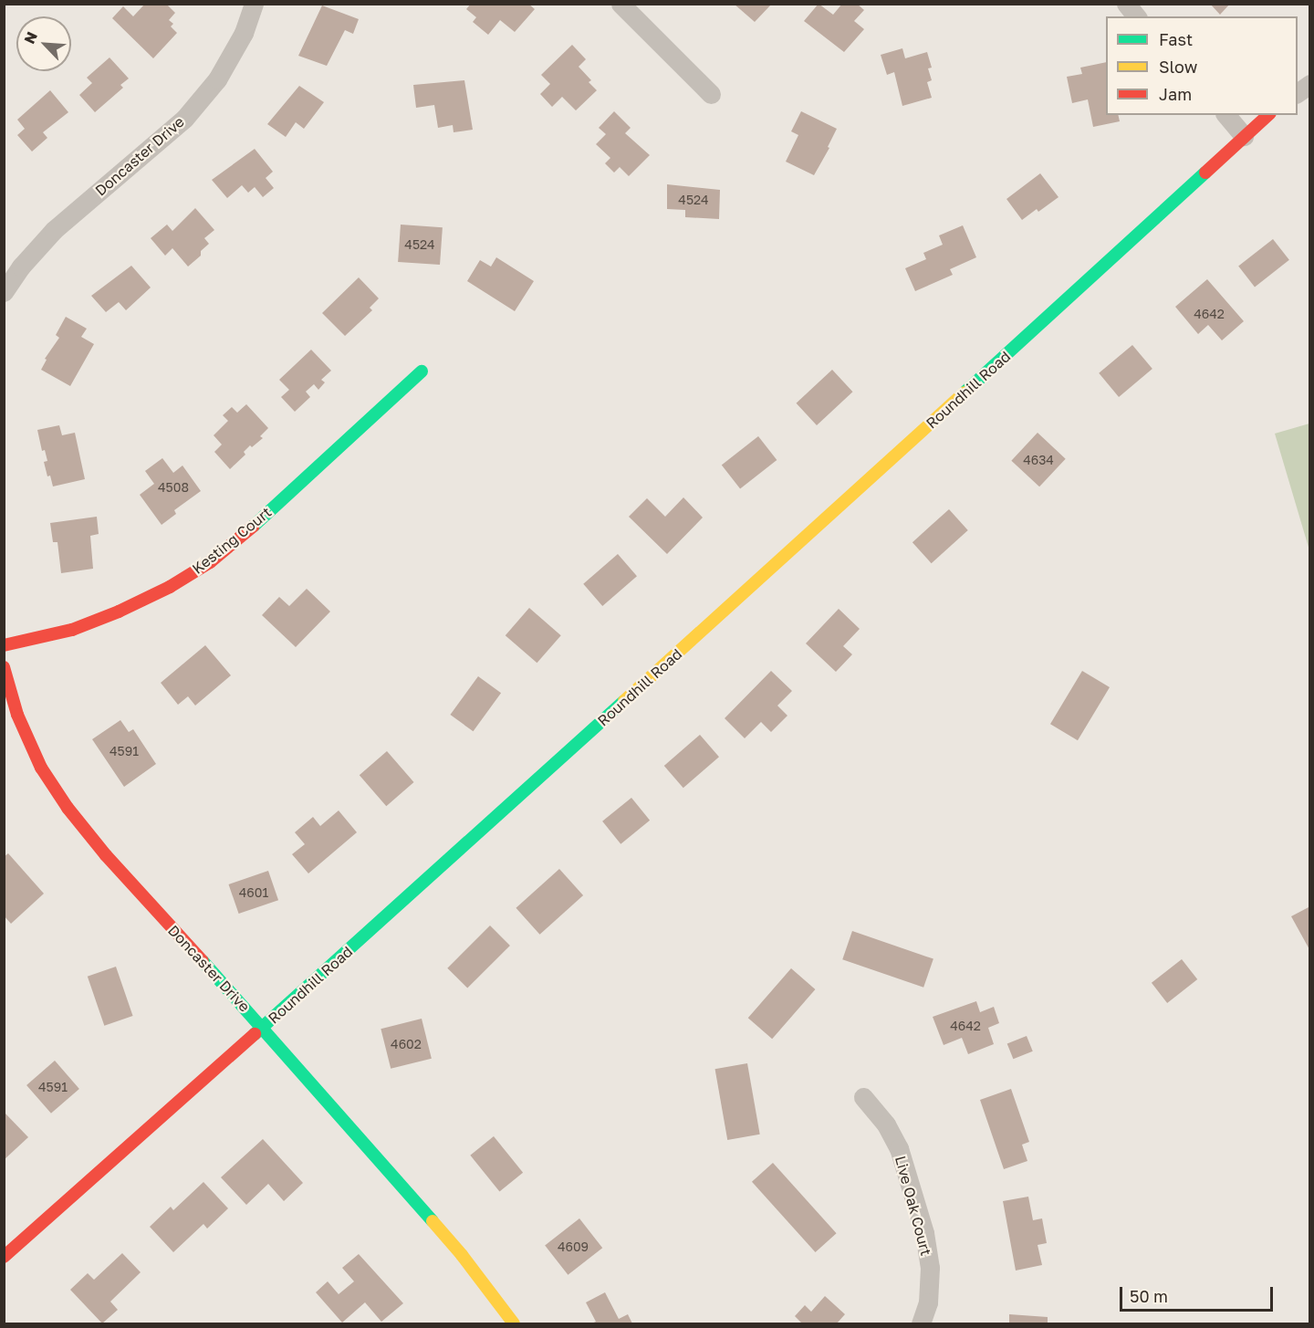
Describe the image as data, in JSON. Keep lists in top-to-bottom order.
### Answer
{
  "streets": {
    "street": [
      "Doncaster Drive",
      "Roundhill Road",
      "Kesting Court",
      "Live Oak Court"
    ]
  },
  "crossings": [
    ["Doncaster Drive", "Roundhill Road"]
  ],
  "house_numbers": [
    "4524",
    "4524",
    "4642",
    "4634",
    "4508",
    "4591",
    "4601",
    "4642",
    "4602",
    "4591",
    "4609"
  ],
  "legend": ["Fast", "Slow", "Jam"],
  "scale_bar": "50 m",
  "north": "top left"
}
